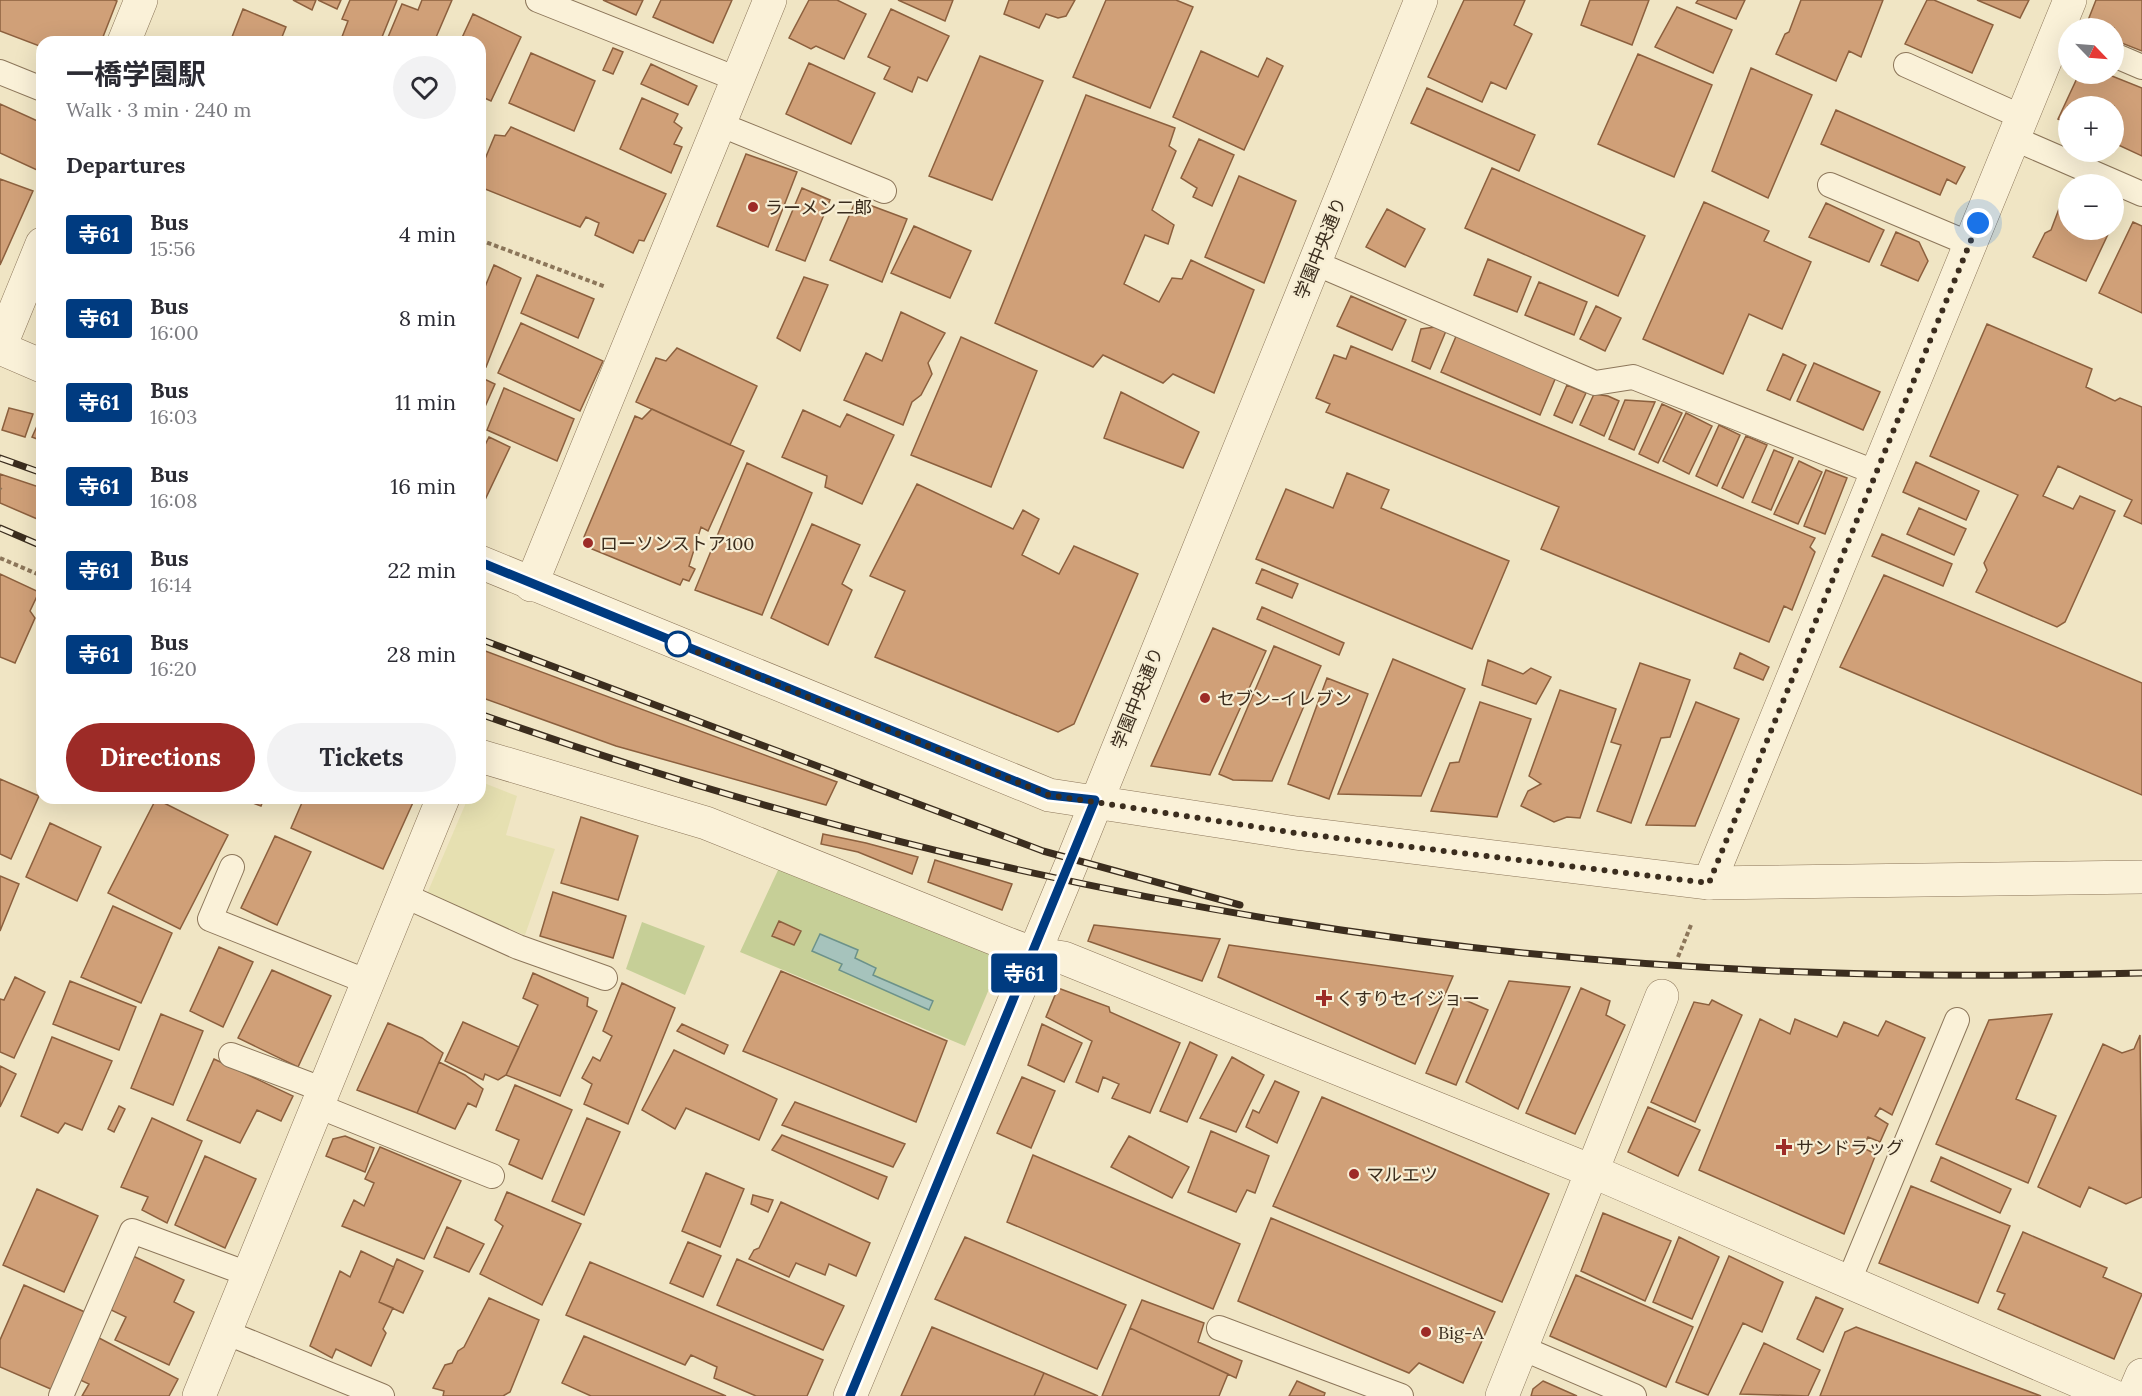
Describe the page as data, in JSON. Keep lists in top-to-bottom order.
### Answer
{
  "streets": {
    "street": ["学園中央通り"]
  },
  "places": {
    "other": [
      "ラーメン二郎",
      "ローソンストア100",
      "セブン-イレブン",
      "マルエツ",
      "Big-A"
    ],
    "health": ["くすりセイジョー", "サンドラッグ"]
  },
  "lines": ["bus line 寺61"],
  "north": "bottom right",
  "page": {
    "on_map": "寺61",
    "map_buttons": ["+", "−"],
    "heading": [
      ["一橋学園駅", "Walk · 3 min · 240 m"],
      "Departures"
    ],
    "list": [
      {
        "mark": "寺61",
        "name": "Bus",
        "note": "15:56",
        "value": "4 min"
      },
      {
        "mark": "寺61",
        "name": "Bus",
        "note": "16:00",
        "value": "8 min"
      },
      {
        "mark": "寺61",
        "name": "Bus",
        "note": "16:03",
        "value": "11 min"
      },
      {
        "mark": "寺61",
        "name": "Bus",
        "note": "16:08",
        "value": "16 min"
      },
      {
        "mark": "寺61",
        "name": "Bus",
        "note": "16:14",
        "value": "22 min"
      },
      {
        "mark": "寺61",
        "name": "Bus",
        "note": "16:20",
        "value": "28 min"
      }
    ],
    "buttons": ["Directions", "Tickets"]
  }
}
